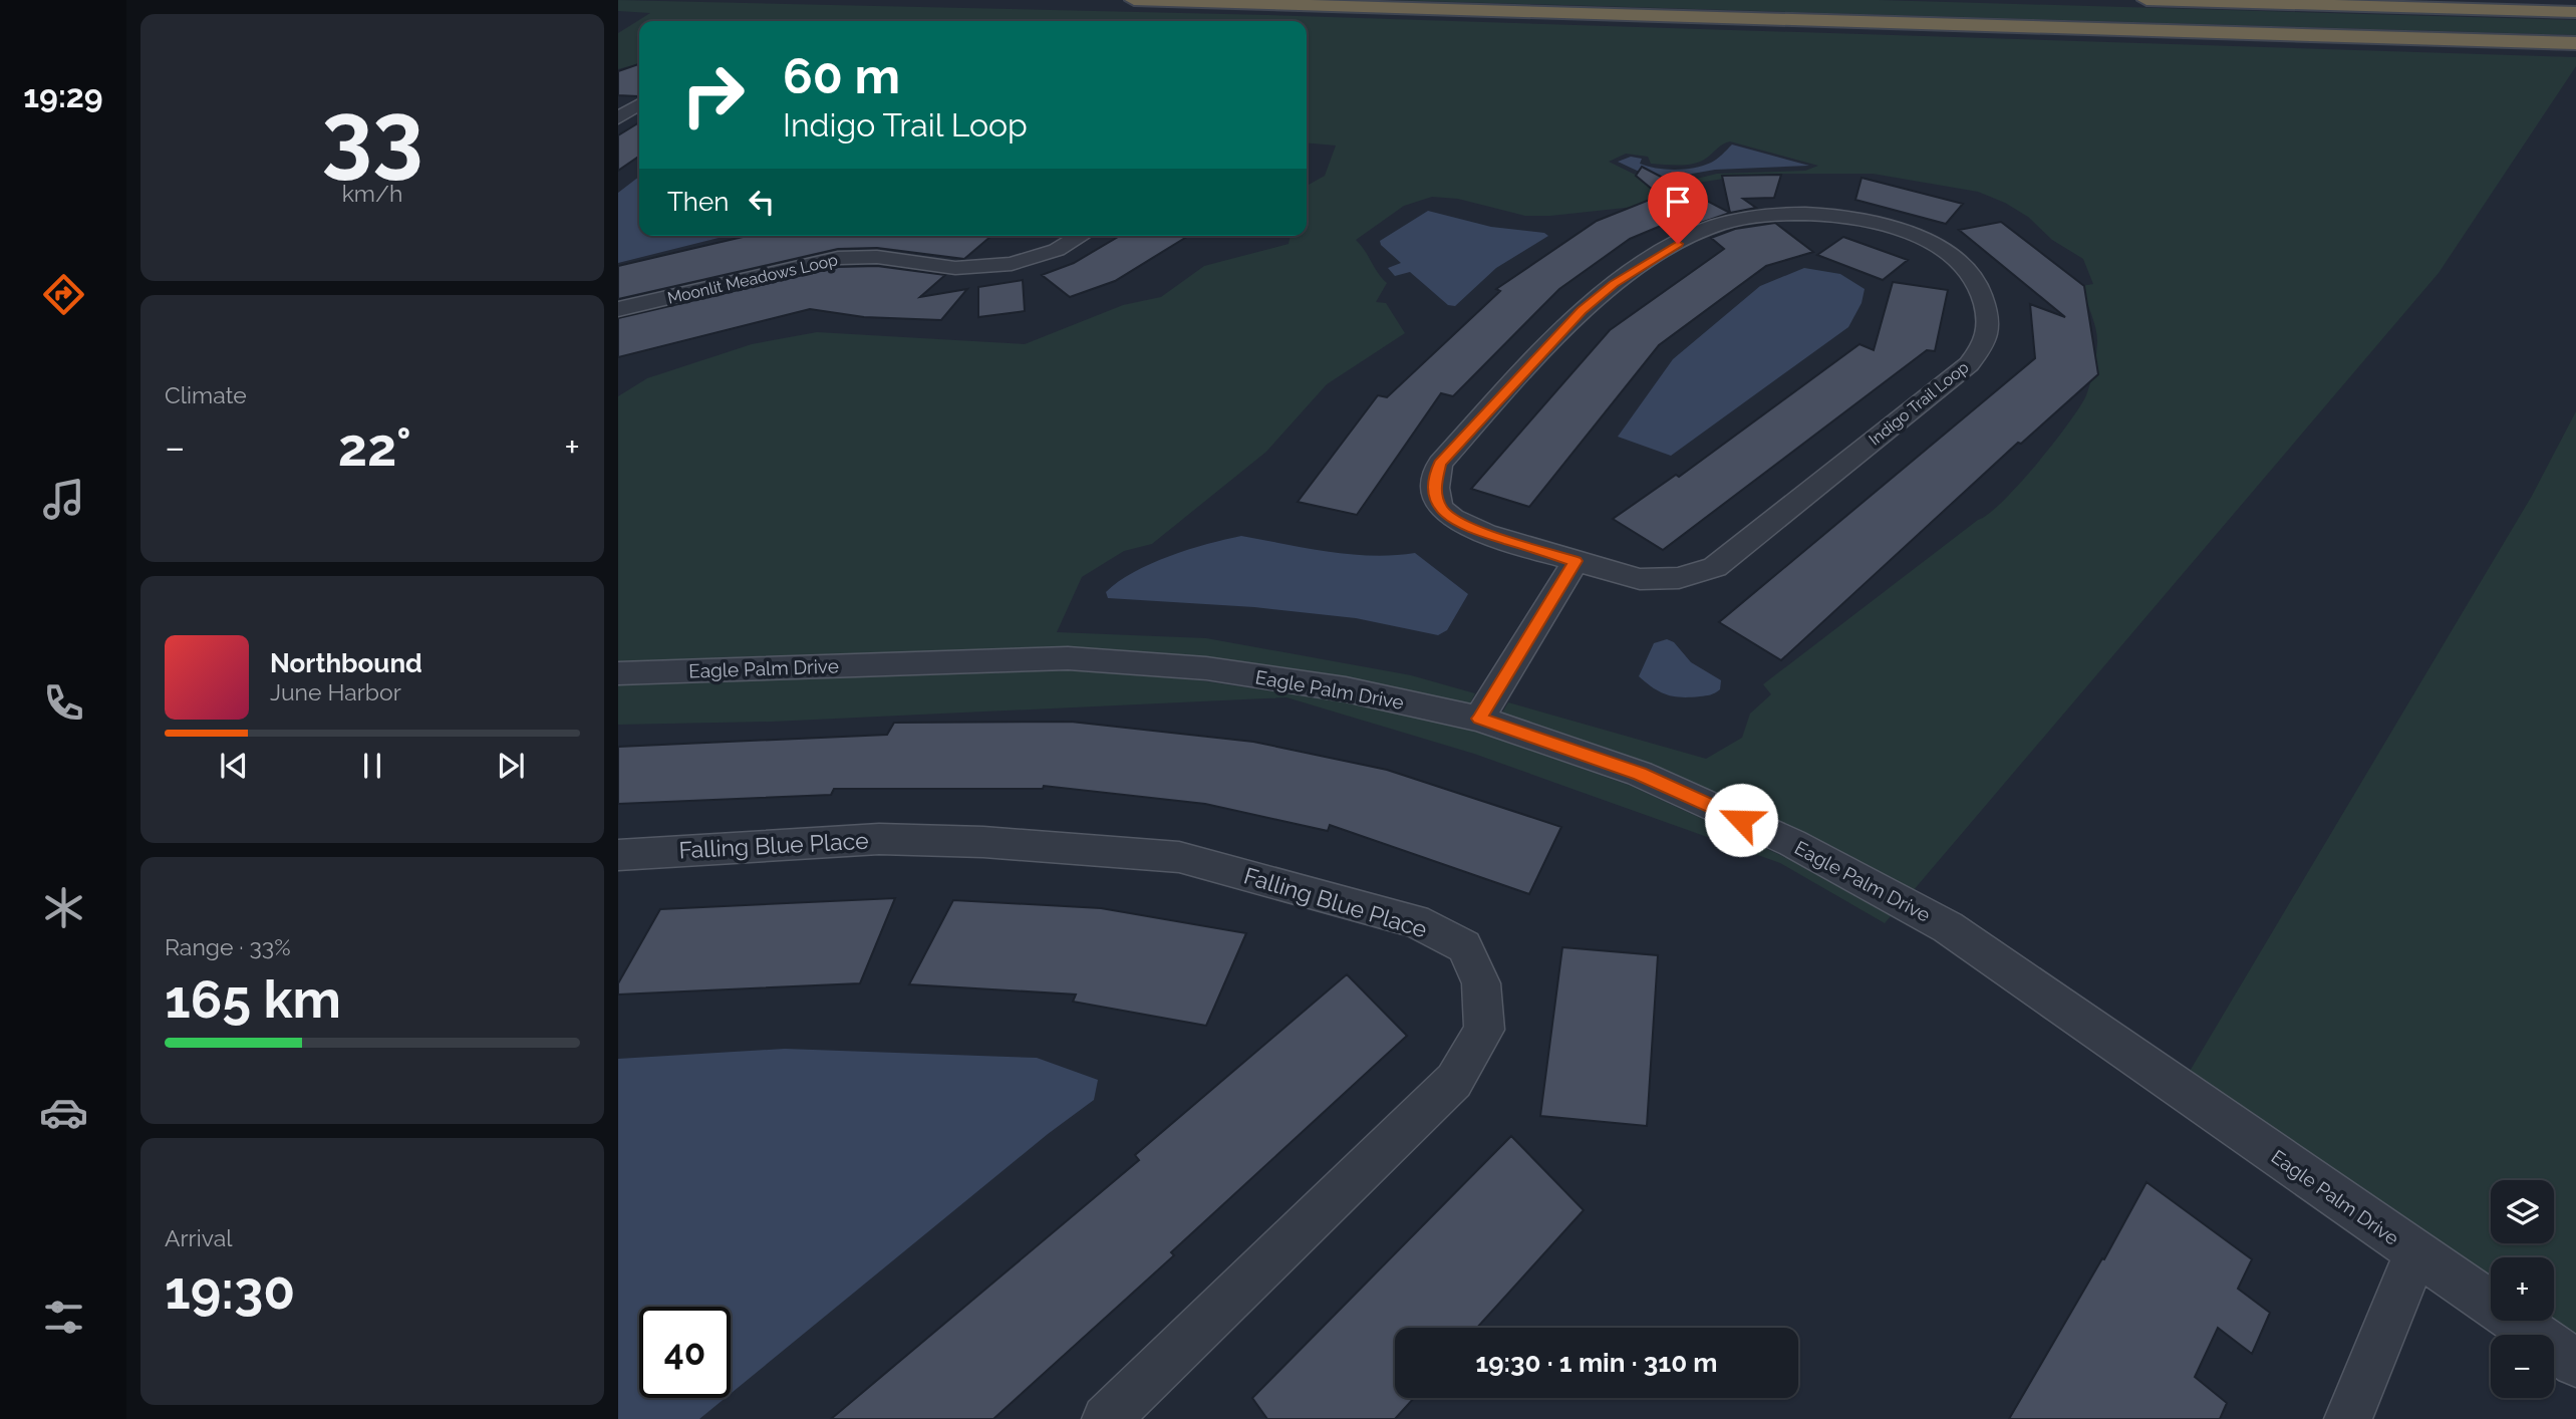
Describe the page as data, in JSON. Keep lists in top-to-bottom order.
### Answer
{
  "streets": {
    "street": [
      "Moonlit Meadows Loop",
      "Indigo Trail Loop",
      "Eagle Palm Drive",
      "Falling Blue Place"
    ]
  },
  "page": {
    "tabs": "19:29",
    "tile": [
      ["33", "km/h"],
      "Climate",
      ["Range · 33%", "165 km"],
      ["Arrival", "19:30"]
    ],
    "turn": ["60 m", "Indigo Trail Loop"],
    "then": "Then",
    "heat": ["−", "22°", "+"],
    "song": ["Northbound", "June Harbor"],
    "map_buttons": ["+", "−"],
    "limit": "40",
    "trip": "19:30 · 1 min · 310 m"
  }
}
